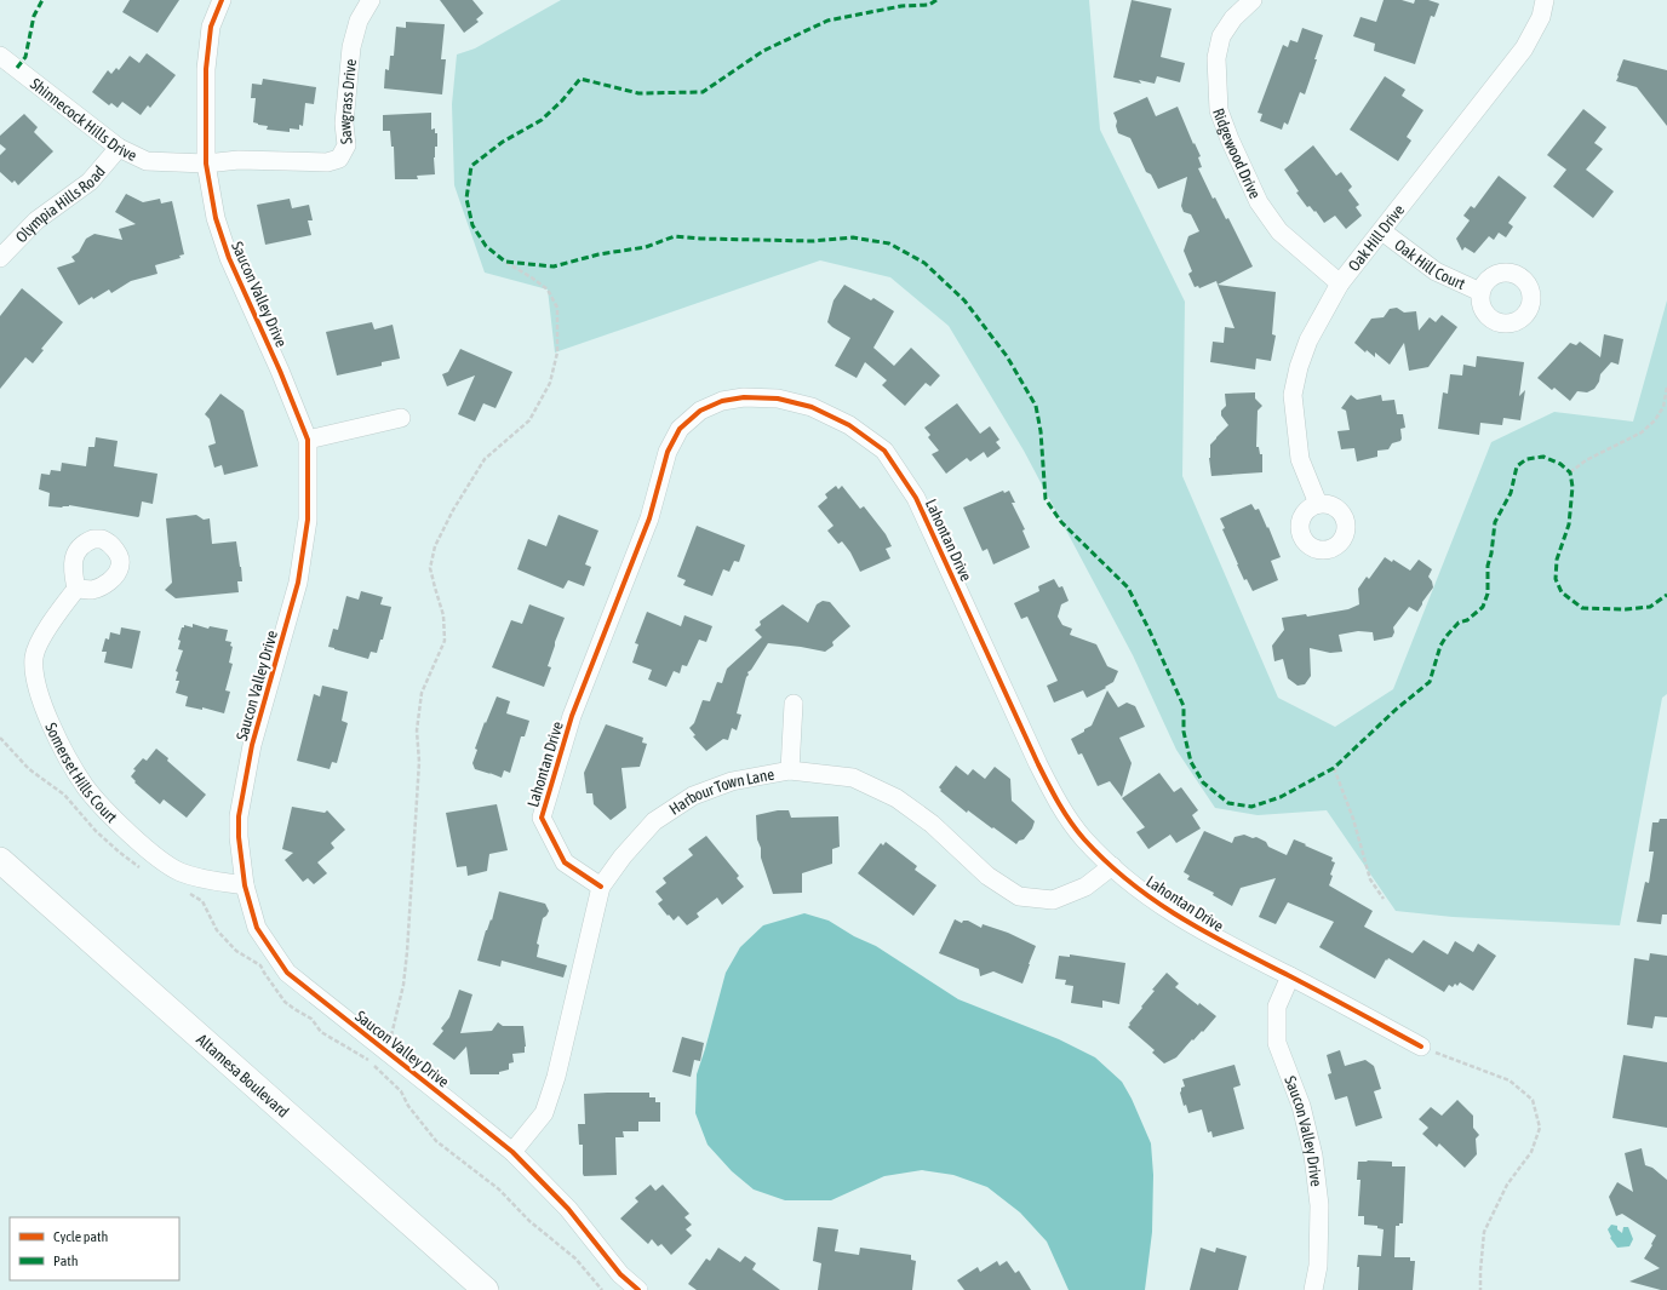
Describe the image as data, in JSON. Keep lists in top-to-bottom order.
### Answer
{
  "streets": {
    "street": [
      "Sawgrass Drive",
      "Shinnecock Hills Drive",
      "Ridgewood Drive",
      "Olympia Hills Road",
      "Oak Hill Drive",
      "Oak Hill Court",
      "Saucon Valley Drive",
      "Lahontan Drive",
      "Somerset Hills Court",
      "Harbour Town Lane",
      "Altamesa Boulevard"
    ]
  },
  "crossings": [
    ["Sawgrass Drive", "Shinnecock Hills Drive"],
    ["Sawgrass Drive", "Saucon Valley Drive"],
    ["Shinnecock Hills Drive", "Olympia Hills Road"],
    ["Shinnecock Hills Drive", "Saucon Valley Drive"],
    ["Ridgewood Drive", "Oak Hill Drive"],
    ["Oak Hill Drive", "Oak Hill Court"],
    ["Saucon Valley Drive", "Lahontan Drive"],
    ["Saucon Valley Drive", "Somerset Hills Court"],
    ["Saucon Valley Drive", "Harbour Town Lane"],
    ["Lahontan Drive", "Harbour Town Lane"]
  ],
  "legend": ["Cycle path", "Path"]
}
